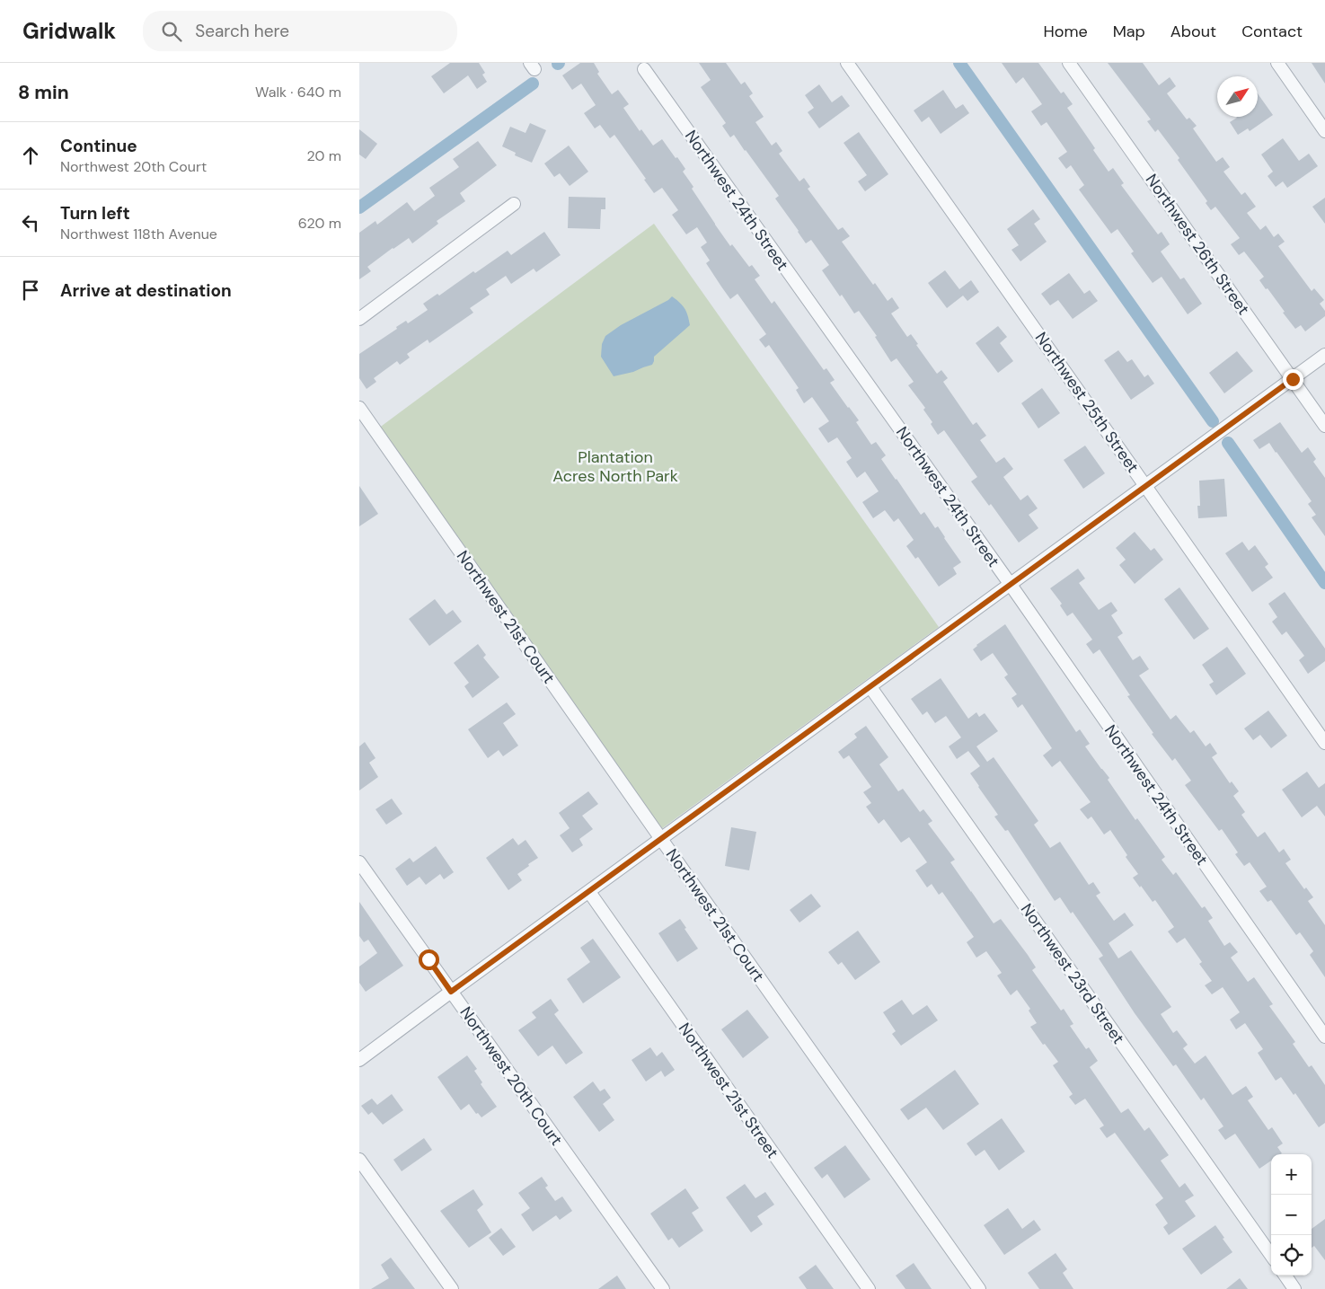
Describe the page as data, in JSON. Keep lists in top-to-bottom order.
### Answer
{
  "streets": {
    "street": [
      "Northwest 24th Street",
      "Northwest 26th Street",
      "Northwest 25th Street",
      "Northwest 21st Court",
      "Northwest 23rd Street",
      "Northwest 20th Court",
      "Northwest 21st Street"
    ]
  },
  "parks": ["Plantation Acres North Park"],
  "north": "top right",
  "page": {
    "header": "Gridwalk",
    "search": "Search here",
    "nav": [
      "Home",
      "Map",
      "About",
      "Contact"
    ],
    "heading": ["8 min", "Walk · 640 m"],
    "list": [
      ["Continue", "Northwest 20th Court", "20 m"],
      ["Turn left", "Northwest 118th Avenue", "620 m"],
      "Arrive at destination"
    ],
    "map_buttons": ["+", "−"]
  }
}
